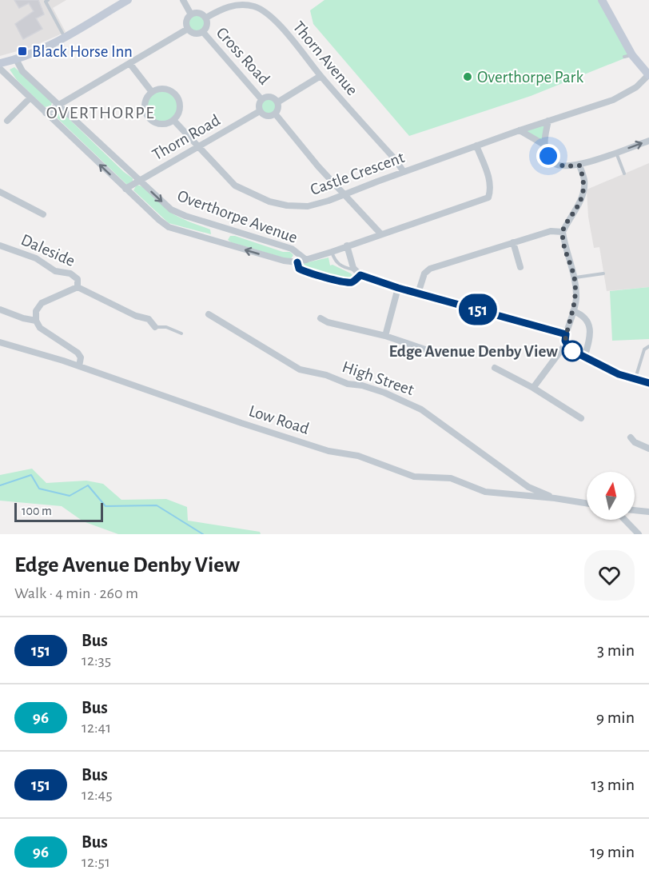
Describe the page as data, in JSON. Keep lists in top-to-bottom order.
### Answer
{
  "streets": {
    "street": [
      "Cross Road",
      "Thorn Avenue",
      "Thorn Road",
      "Castle Crescent",
      "Overthorpe Avenue",
      "Daleside",
      "High Street",
      "Low Road"
    ]
  },
  "crossings": [
    ["Cross Road", "Thorn Avenue"],
    ["Cross Road", "Thorn Road"],
    ["Thorn Avenue", "Castle Crescent"],
    ["Thorn Road", "Castle Crescent"],
    ["Thorn Road", "Overthorpe Avenue"],
    ["Castle Crescent", "Overthorpe Avenue"],
    ["High Street", "Low Road"]
  ],
  "districts": ["OVERTHORPE"],
  "places": {
    "transit": ["Black Horse Inn"],
    "other": ["Overthorpe Park", "Edge Avenue Denby View"]
  },
  "lines": ["bus line 151"],
  "scale_bar": "100 m",
  "north": "top",
  "page": {
    "on_map": "151",
    "scale": "100 m",
    "heading": ["Edge Avenue Denby View", "Walk · 4 min · 260 m"],
    "list": [
      {
        "mark": "151",
        "name": "Bus",
        "note": "12:35",
        "value": "3 min"
      },
      {
        "mark": "96",
        "name": "Bus",
        "note": "12:41",
        "value": "9 min"
      },
      {
        "mark": "151",
        "name": "Bus",
        "note": "12:45",
        "value": "13 min"
      },
      {
        "mark": "96",
        "name": "Bus",
        "note": "12:51",
        "value": "19 min"
      }
    ]
  }
}
